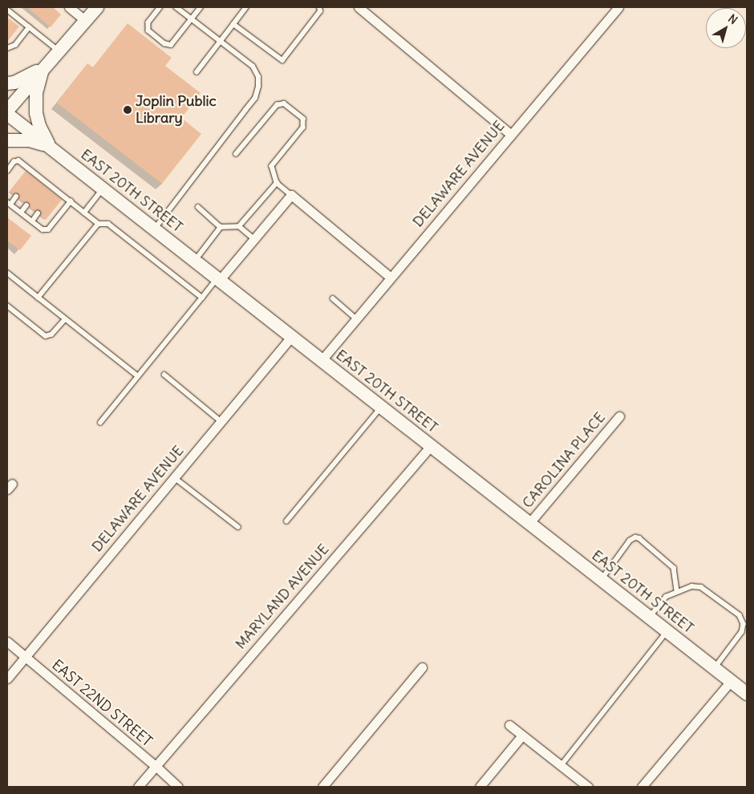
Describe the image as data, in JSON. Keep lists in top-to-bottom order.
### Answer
{
  "streets": {
    "main road": ["EAST 20TH STREET"],
    "street": [
      "DELAWARE AVENUE",
      "CAROLINA PLACE",
      "MARYLAND AVENUE",
      "EAST 22ND STREET"
    ]
  },
  "crossings": [
    ["DELAWARE AVENUE", "EAST 20TH STREET"],
    ["DELAWARE AVENUE", "EAST 22ND STREET"],
    ["EAST 20TH STREET", "CAROLINA PLACE"],
    ["EAST 20TH STREET", "MARYLAND AVENUE"],
    ["MARYLAND AVENUE", "EAST 22ND STREET"]
  ],
  "places": ["Joplin Public Library"],
  "north": "top right"
}
